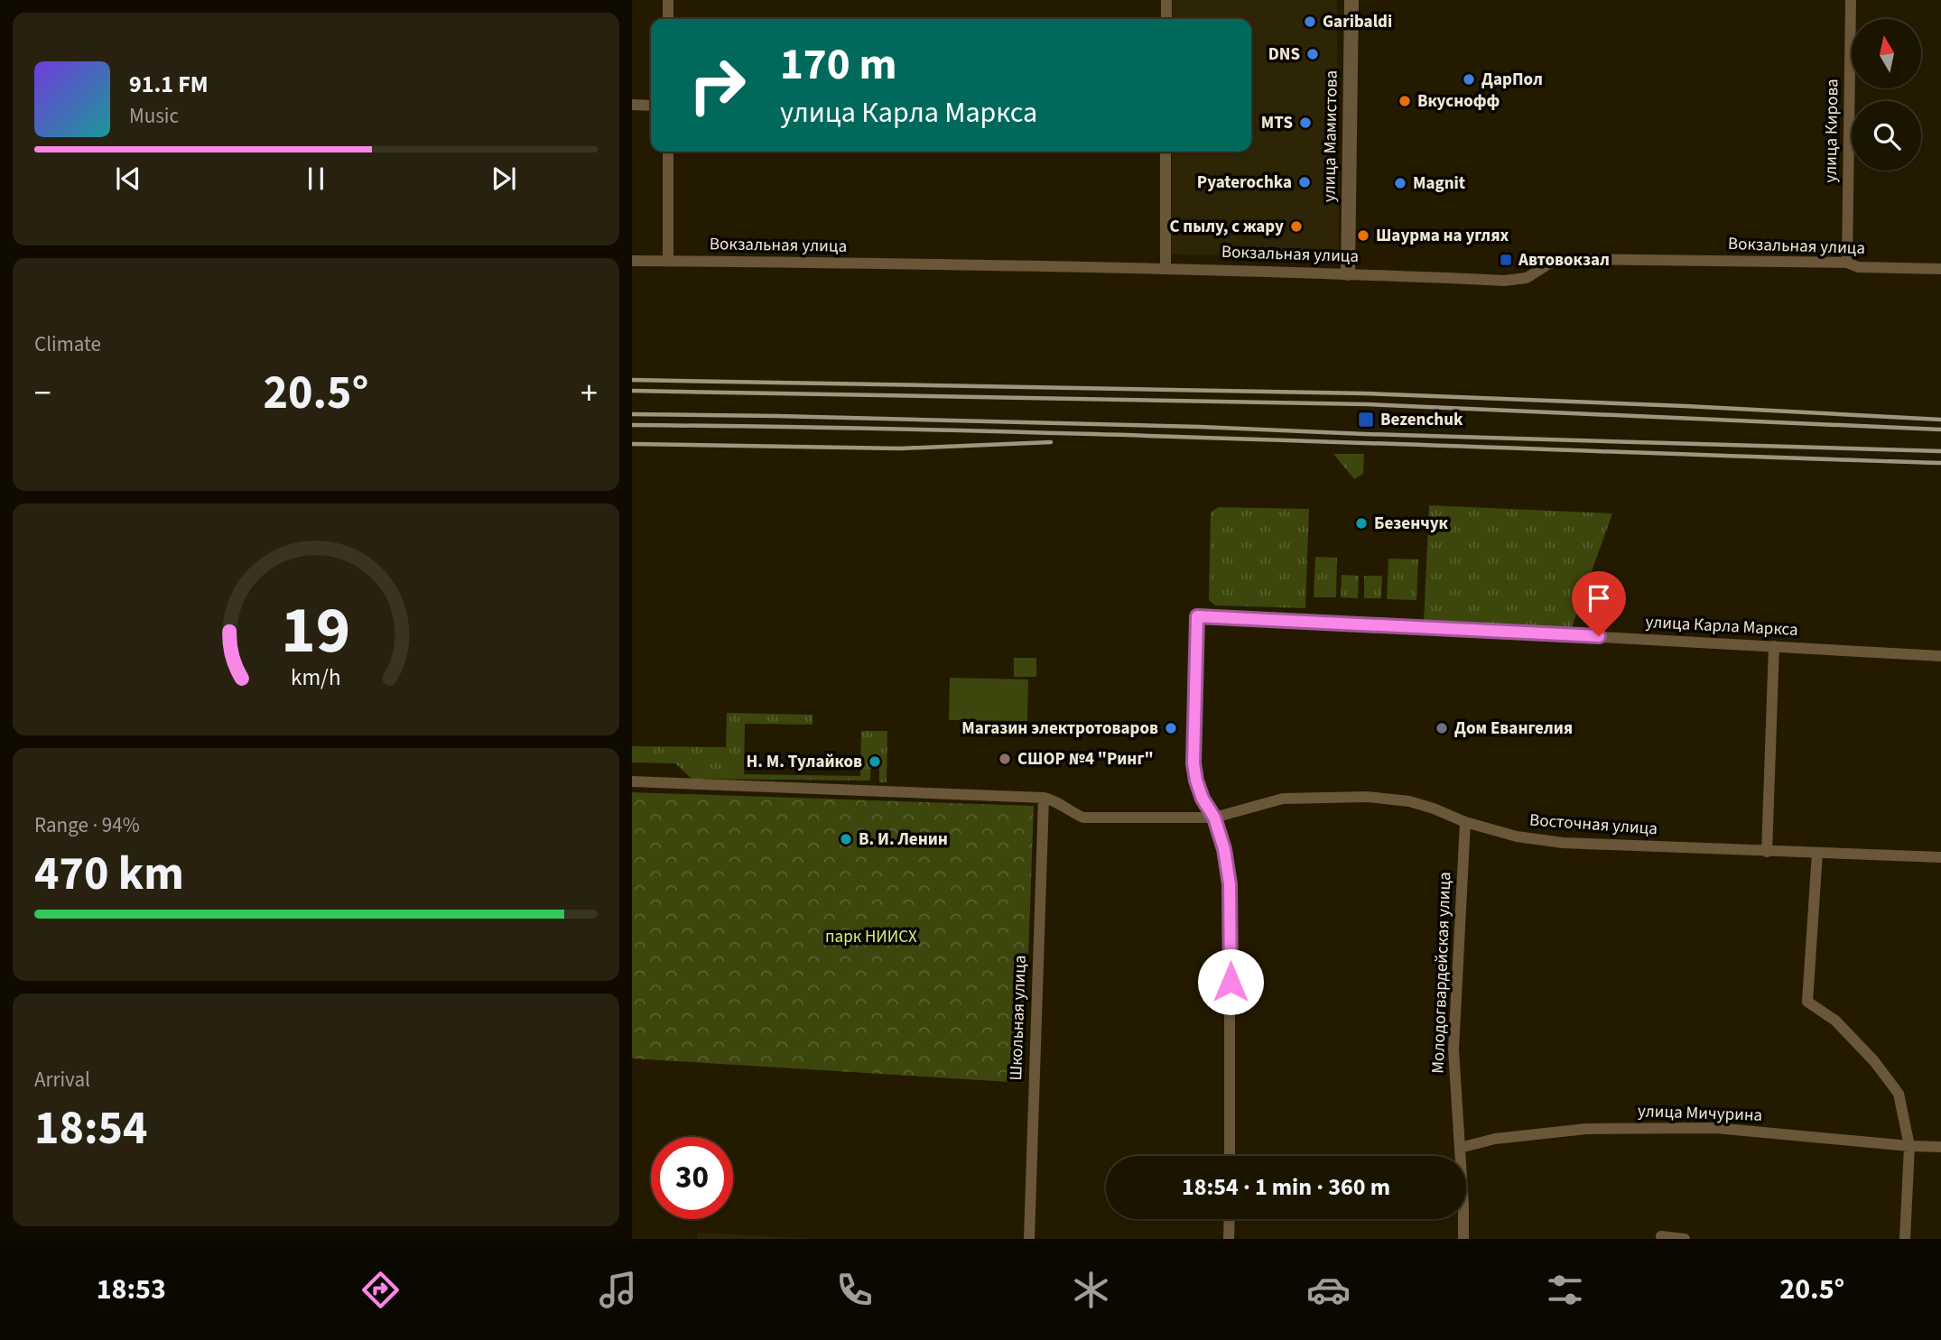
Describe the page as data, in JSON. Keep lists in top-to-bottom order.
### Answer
{
  "streets": {
    "street": [
      "улица Кирова",
      "улица Мамистова",
      "Вокзальная улица",
      "улица Карла Маркса",
      "Восточная улица",
      "Молодогвардейская улица",
      "Школьная улица",
      "улица Мичурина"
    ]
  },
  "crossings": [
    ["улица Кирова", "Вокзальная улица"],
    ["улица Мамистова", "Вокзальная улица"],
    ["улица Карла Маркса", "Восточная улица"],
    ["Восточная улица", "Молодогвардейская улица"],
    ["Молодогвардейская улица", "улица Мичурина"]
  ],
  "parks": ["парк НИИСХ"],
  "places": {
    "other": [
      "Garibaldi",
      "DNS",
      "ДарПол",
      "Вкуснофф",
      "MTS",
      "Pyaterochka",
      "Magnit",
      "С пылу, с жару",
      "Шаурма на углях",
      "Безенчук",
      "Магазин электротоваров",
      "Дом Евангелия",
      "СШОР №4 \"Ринг\"",
      "Н. М. Тулайков",
      "В. И. Ленин"
    ],
    "transit": ["Автовокзал", "Bezenchuk"]
  },
  "north": "top",
  "page": {
    "turn": ["170 m", "улица Карла Маркса"],
    "song": ["91.1 FM", "Music"],
    "tile": [
      "Climate",
      ["Range · 94%", "470 km"],
      ["Arrival", "18:54"]
    ],
    "heat": ["−", "20.5°", "+"],
    "limit": "30",
    "trip": "18:54 · 1 min · 360 m",
    "tabs": ["18:53", "20.5°"],
    "gauge": ["19", "km/h"]
  }
}
